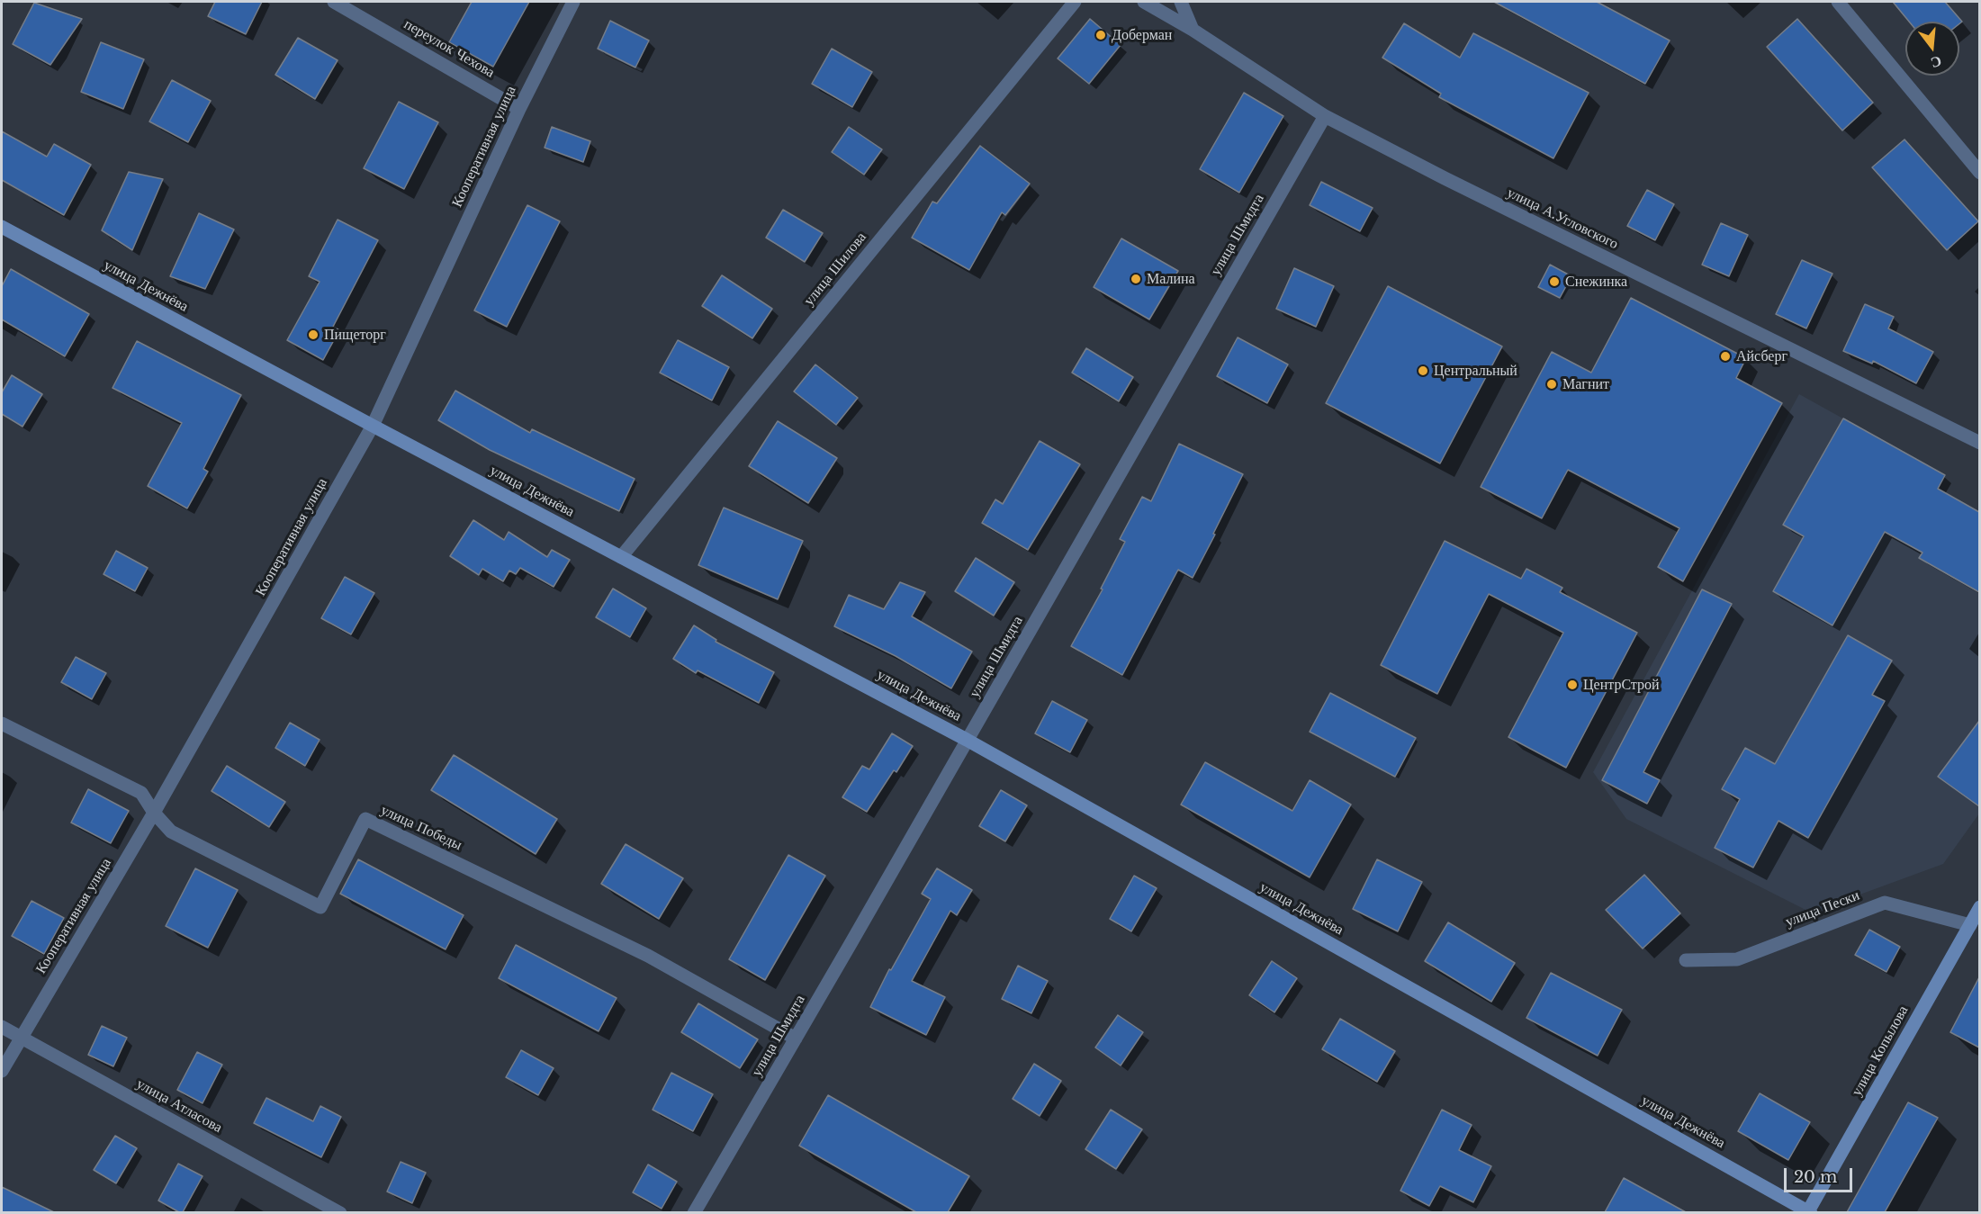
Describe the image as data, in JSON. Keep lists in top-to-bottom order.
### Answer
{
  "streets": {
    "main road": ["улица Дежнёва", "улица Копылова"],
    "street": [
      "переулок Чехова",
      "Кооперативная улица",
      "улица А.Угловского",
      "улица Шмидта",
      "улица Шилова",
      "улица Победы",
      "улица Пески",
      "улица Атласова"
    ]
  },
  "crossings": [
    ["переулок Чехова", "Кооперативная улица"],
    ["Кооперативная улица", "улица Дежнёва"],
    ["Кооперативная улица", "улица Победы"],
    ["Кооперативная улица", "улица Атласова"],
    ["улица А.Угловского", "улица Шмидта"],
    ["улица Шмидта", "улица Дежнёва"],
    ["улица Шмидта", "улица Победы"],
    ["улица Шилова", "улица Дежнёва"],
    ["улица Дежнёва", "улица Копылова"],
    ["улица Пески", "улица Копылова"]
  ],
  "places": [
    "Доберман",
    "Малина",
    "Снежинка",
    "Пищеторг",
    "Айсберг",
    "Центральный",
    "Магнит",
    "ЦентрСтрой"
  ],
  "scale_bar": "20 m",
  "north": "bottom"
}
